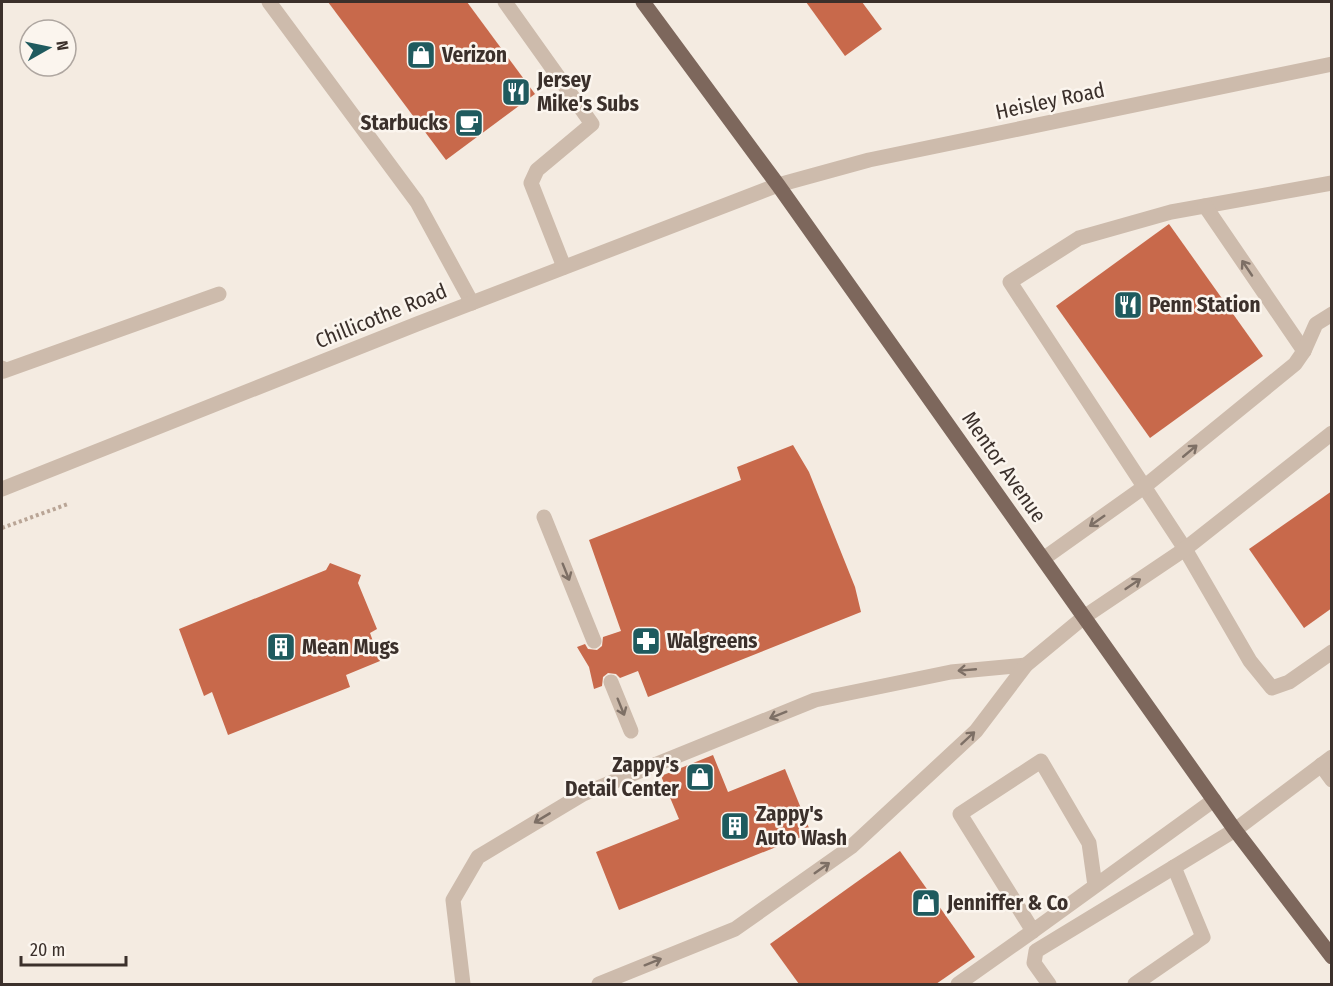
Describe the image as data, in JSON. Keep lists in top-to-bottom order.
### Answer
{
  "streets": {
    "main road": ["Mentor Avenue"],
    "street": ["Heisley Road", "Chillicothe Road"]
  },
  "crossings": [
    ["Heisley Road", "Chillicothe Road"],
    ["Heisley Road", "Mentor Avenue"],
    ["Chillicothe Road", "Mentor Avenue"]
  ],
  "places": {
    "shop": ["Verizon", "Zappy's Detail Center", "Jenniffer & Co"],
    "restaurant": ["Jersey Mike's Subs", "Penn Station"],
    "cafe": ["Starbucks"],
    "pharmacy": ["Walgreens"],
    "building": ["Mean Mugs", "Zappy's Auto Wash"]
  },
  "scale_bar": "20 m",
  "north": "right"
}
